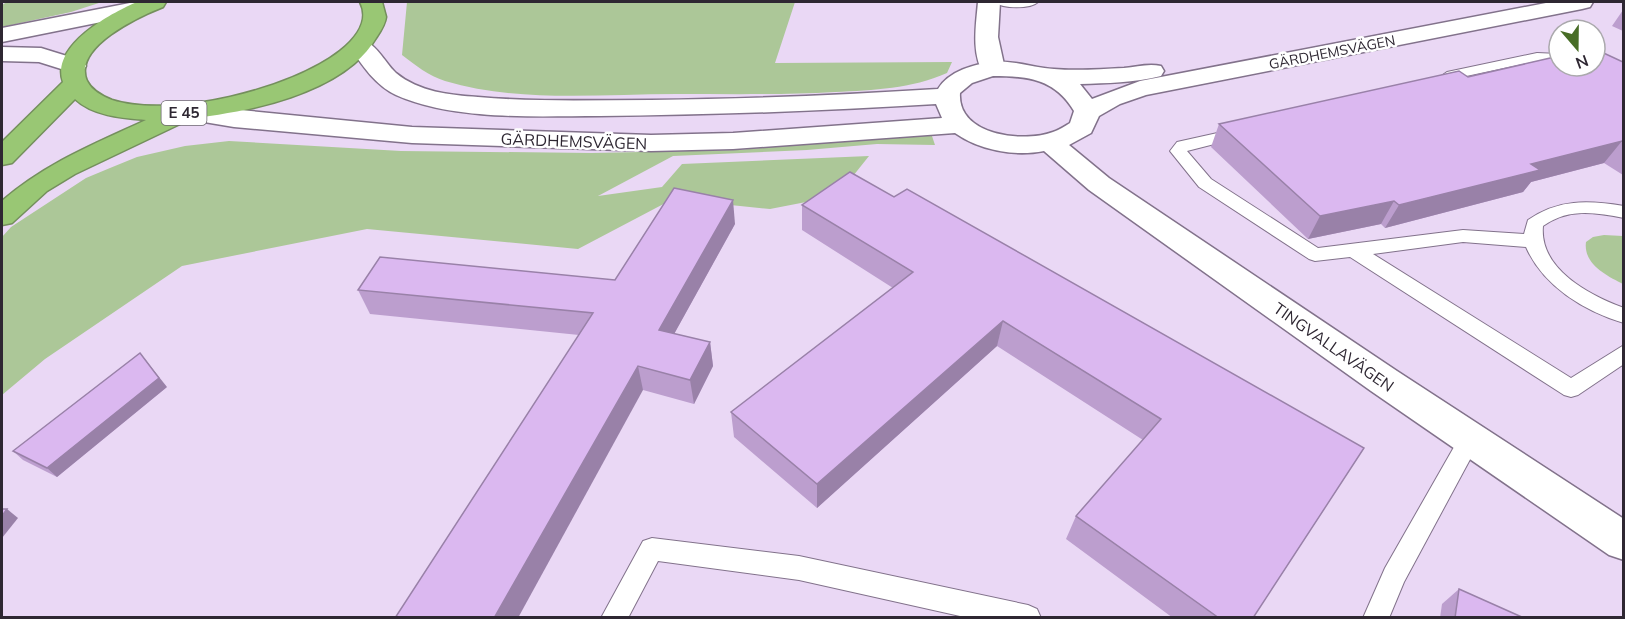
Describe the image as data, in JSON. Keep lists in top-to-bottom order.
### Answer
{
  "streets": {
    "highway": ["E 45"],
    "main road": ["GÄRDHEMSVÄGEN", "TINGVALLAVÄGEN"]
  },
  "crossings": [
    ["GÄRDHEMSVÄGEN", "E 45"],
    ["GÄRDHEMSVÄGEN", "TINGVALLAVÄGEN"]
  ],
  "north": "bottom"
}
